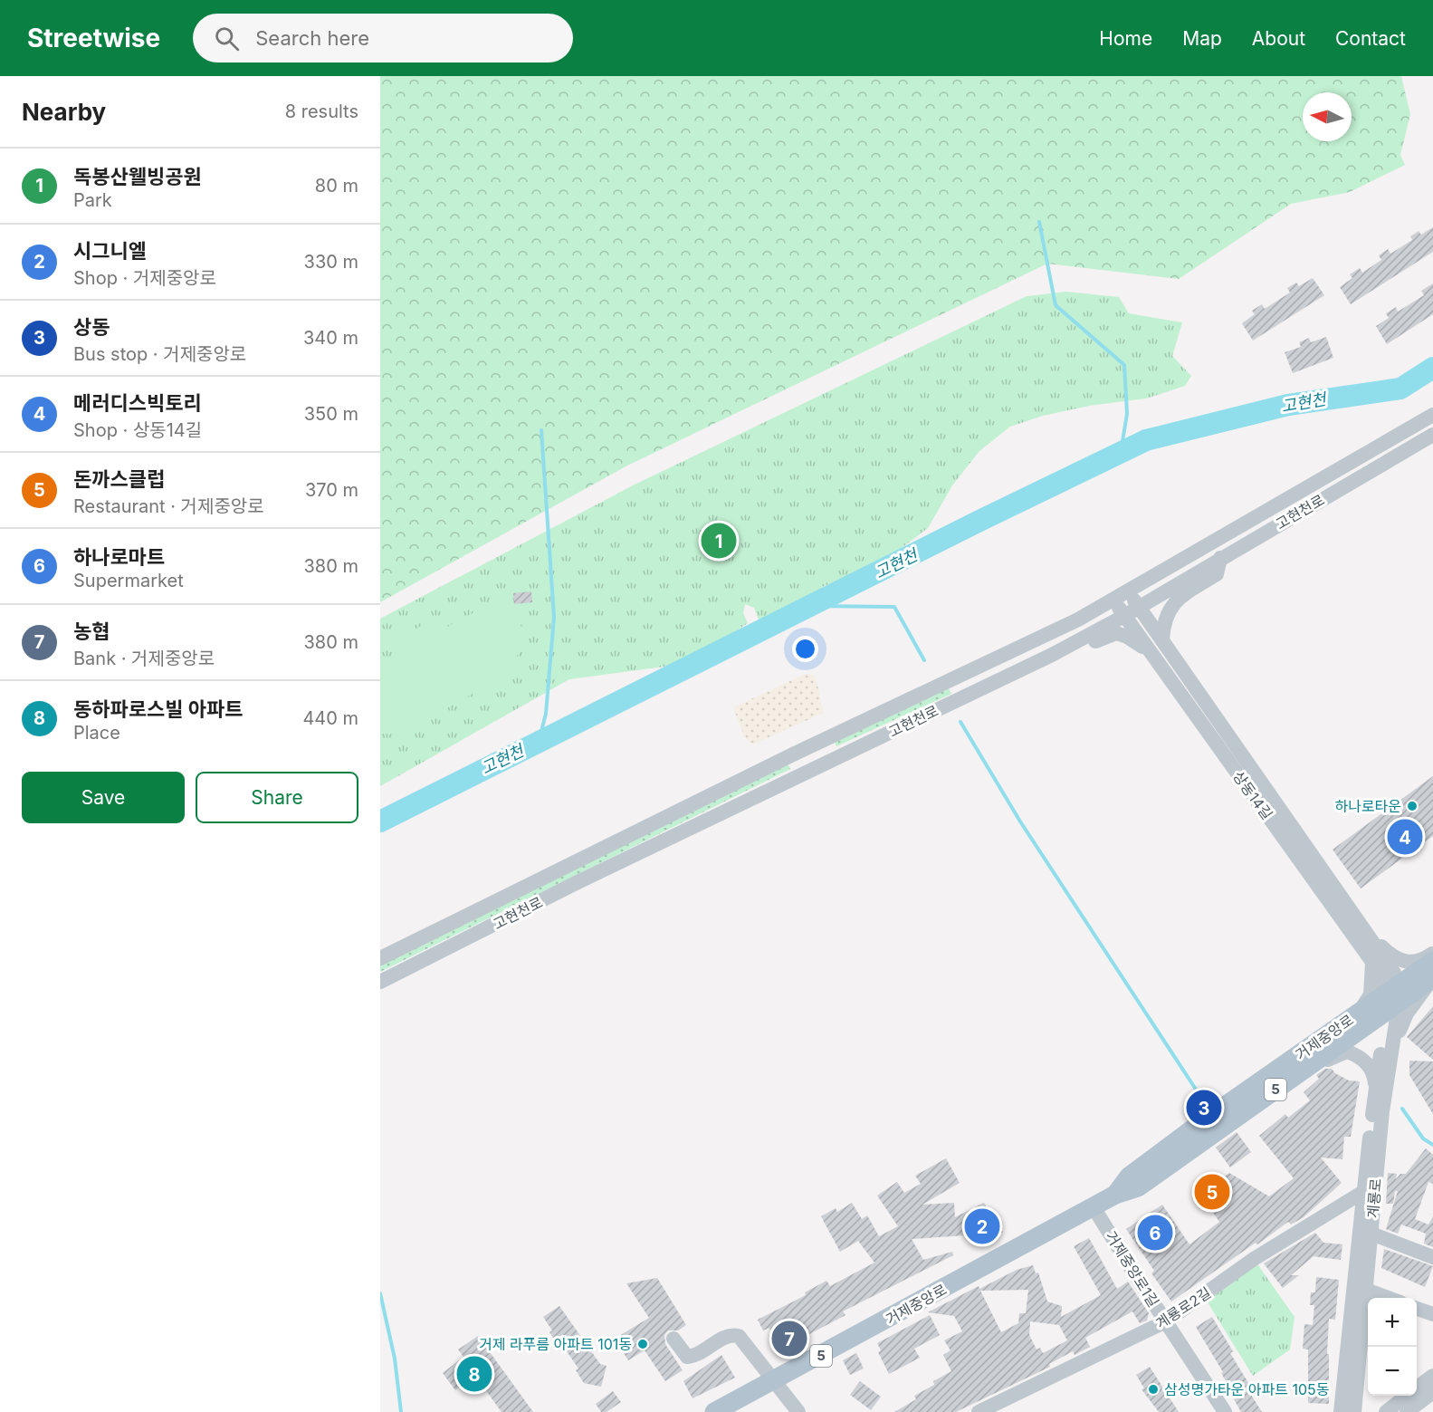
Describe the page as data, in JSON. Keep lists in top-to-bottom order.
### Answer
{
  "streets": {
    "main road": ["거제중앙로", "5"],
    "street": [
      "고현천로",
      "상동14길",
      "계룡로",
      "거제중앙로1길",
      "계룡로2길"
    ]
  },
  "crossings": [
    ["고현천로", "상동14길"],
    ["상동14길", "거제중앙로"],
    ["상동14길", "계룡로"],
    ["거제중앙로", "계룡로"],
    ["거제중앙로", "거제중앙로1길"],
    ["계룡로", "계룡로2길"],
    ["거제중앙로1길", "계룡로2길"]
  ],
  "water": ["고현천"],
  "places": ["하나로타운", "거제 라푸름 아파트 101동", "삼성명가타운 아파트 105동"],
  "north": "left",
  "page": {
    "header": "Streetwise",
    "search": "Search here",
    "nav": [
      "Home",
      "Map",
      "About",
      "Contact"
    ],
    "heading": ["Nearby", "8 results"],
    "list": [
      {
        "mark": "1",
        "name": "독봉산웰빙공원",
        "note": "Park",
        "value": "80 m"
      },
      {
        "mark": "2",
        "name": "시그니엘",
        "note": "Shop · 거제중앙로",
        "value": "330 m"
      },
      {
        "mark": "3",
        "name": "상동",
        "note": "Bus stop · 거제중앙로",
        "value": "340 m"
      },
      {
        "mark": "4",
        "name": "메러디스빅토리",
        "note": "Shop · 상동14길",
        "value": "350 m"
      },
      {
        "mark": "5",
        "name": "돈까스클럽",
        "note": "Restaurant · 거제중앙로",
        "value": "370 m"
      },
      {
        "mark": "6",
        "name": "하나로마트",
        "note": "Supermarket",
        "value": "380 m"
      },
      {
        "mark": "7",
        "name": "농협",
        "note": "Bank · 거제중앙로",
        "value": "380 m"
      },
      {
        "mark": "8",
        "name": "동하파로스빌 아파트",
        "note": "Place",
        "value": "440 m"
      }
    ],
    "pins": [
      "1",
      "4",
      "3",
      "5",
      "2",
      "6",
      "7",
      "8"
    ],
    "buttons": ["Save", "Share"],
    "map_buttons": ["+", "−"]
  }
}
